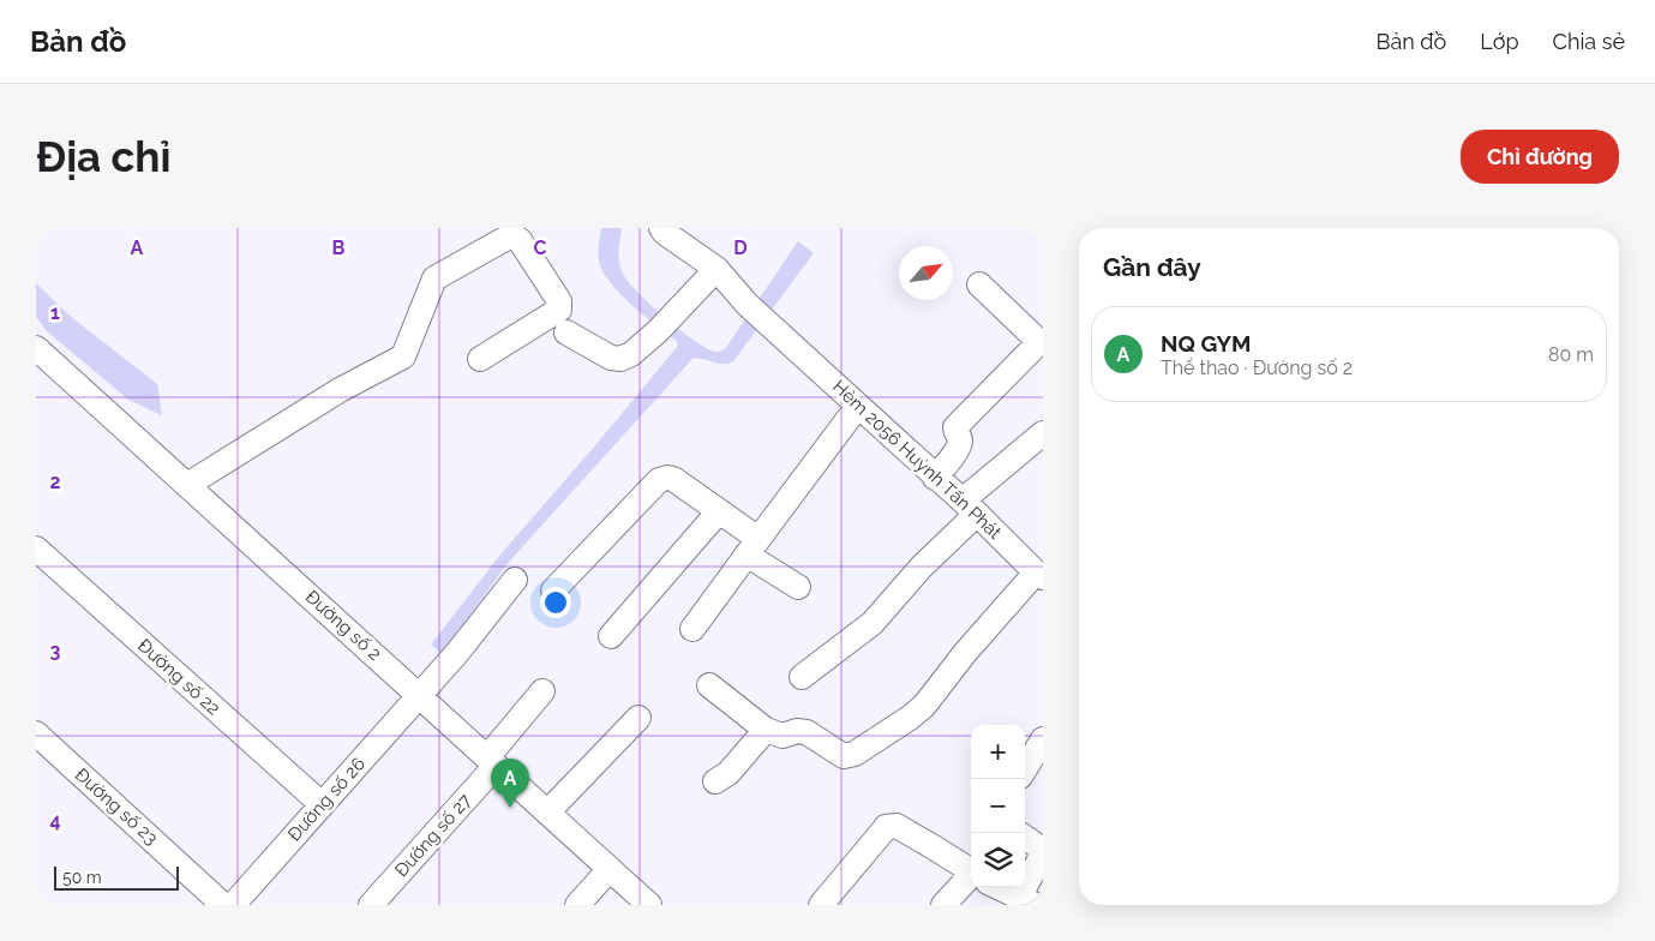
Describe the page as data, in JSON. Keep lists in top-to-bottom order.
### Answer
{
  "streets": {
    "street": [
      "Hẻm 2056 Huỳnh Tấn Phát",
      "Đường số 2",
      "Đường số 22",
      "Đường số 26",
      "Đường số 23",
      "Đường số 27"
    ]
  },
  "crossings": [
    ["Đường số 2", "Đường số 26"],
    ["Đường số 2", "Đường số 27"],
    ["Đường số 22", "Đường số 26"]
  ],
  "scale_bar": "50 m",
  "north": "top right",
  "page": {
    "header": "Bản đồ",
    "nav": ["Bản đồ", "Lớp", "Chia sẻ"],
    "buttons": "Chỉ đường",
    "title": "Địa chỉ",
    "heading": "Gần đây",
    "list": [
      {
        "mark": "A",
        "name": "NQ GYM",
        "note": "Thể thao · Đường số 2",
        "value": "80 m"
      }
    ],
    "map_buttons": ["+", "−"],
    "pins": "A",
    "scale": "50 m"
  },
  "grid": {
    "columns": [
      "A",
      "B",
      "C",
      "D"
    ],
    "rows": [
      "1",
      "2",
      "3",
      "4"
    ]
  }
}
